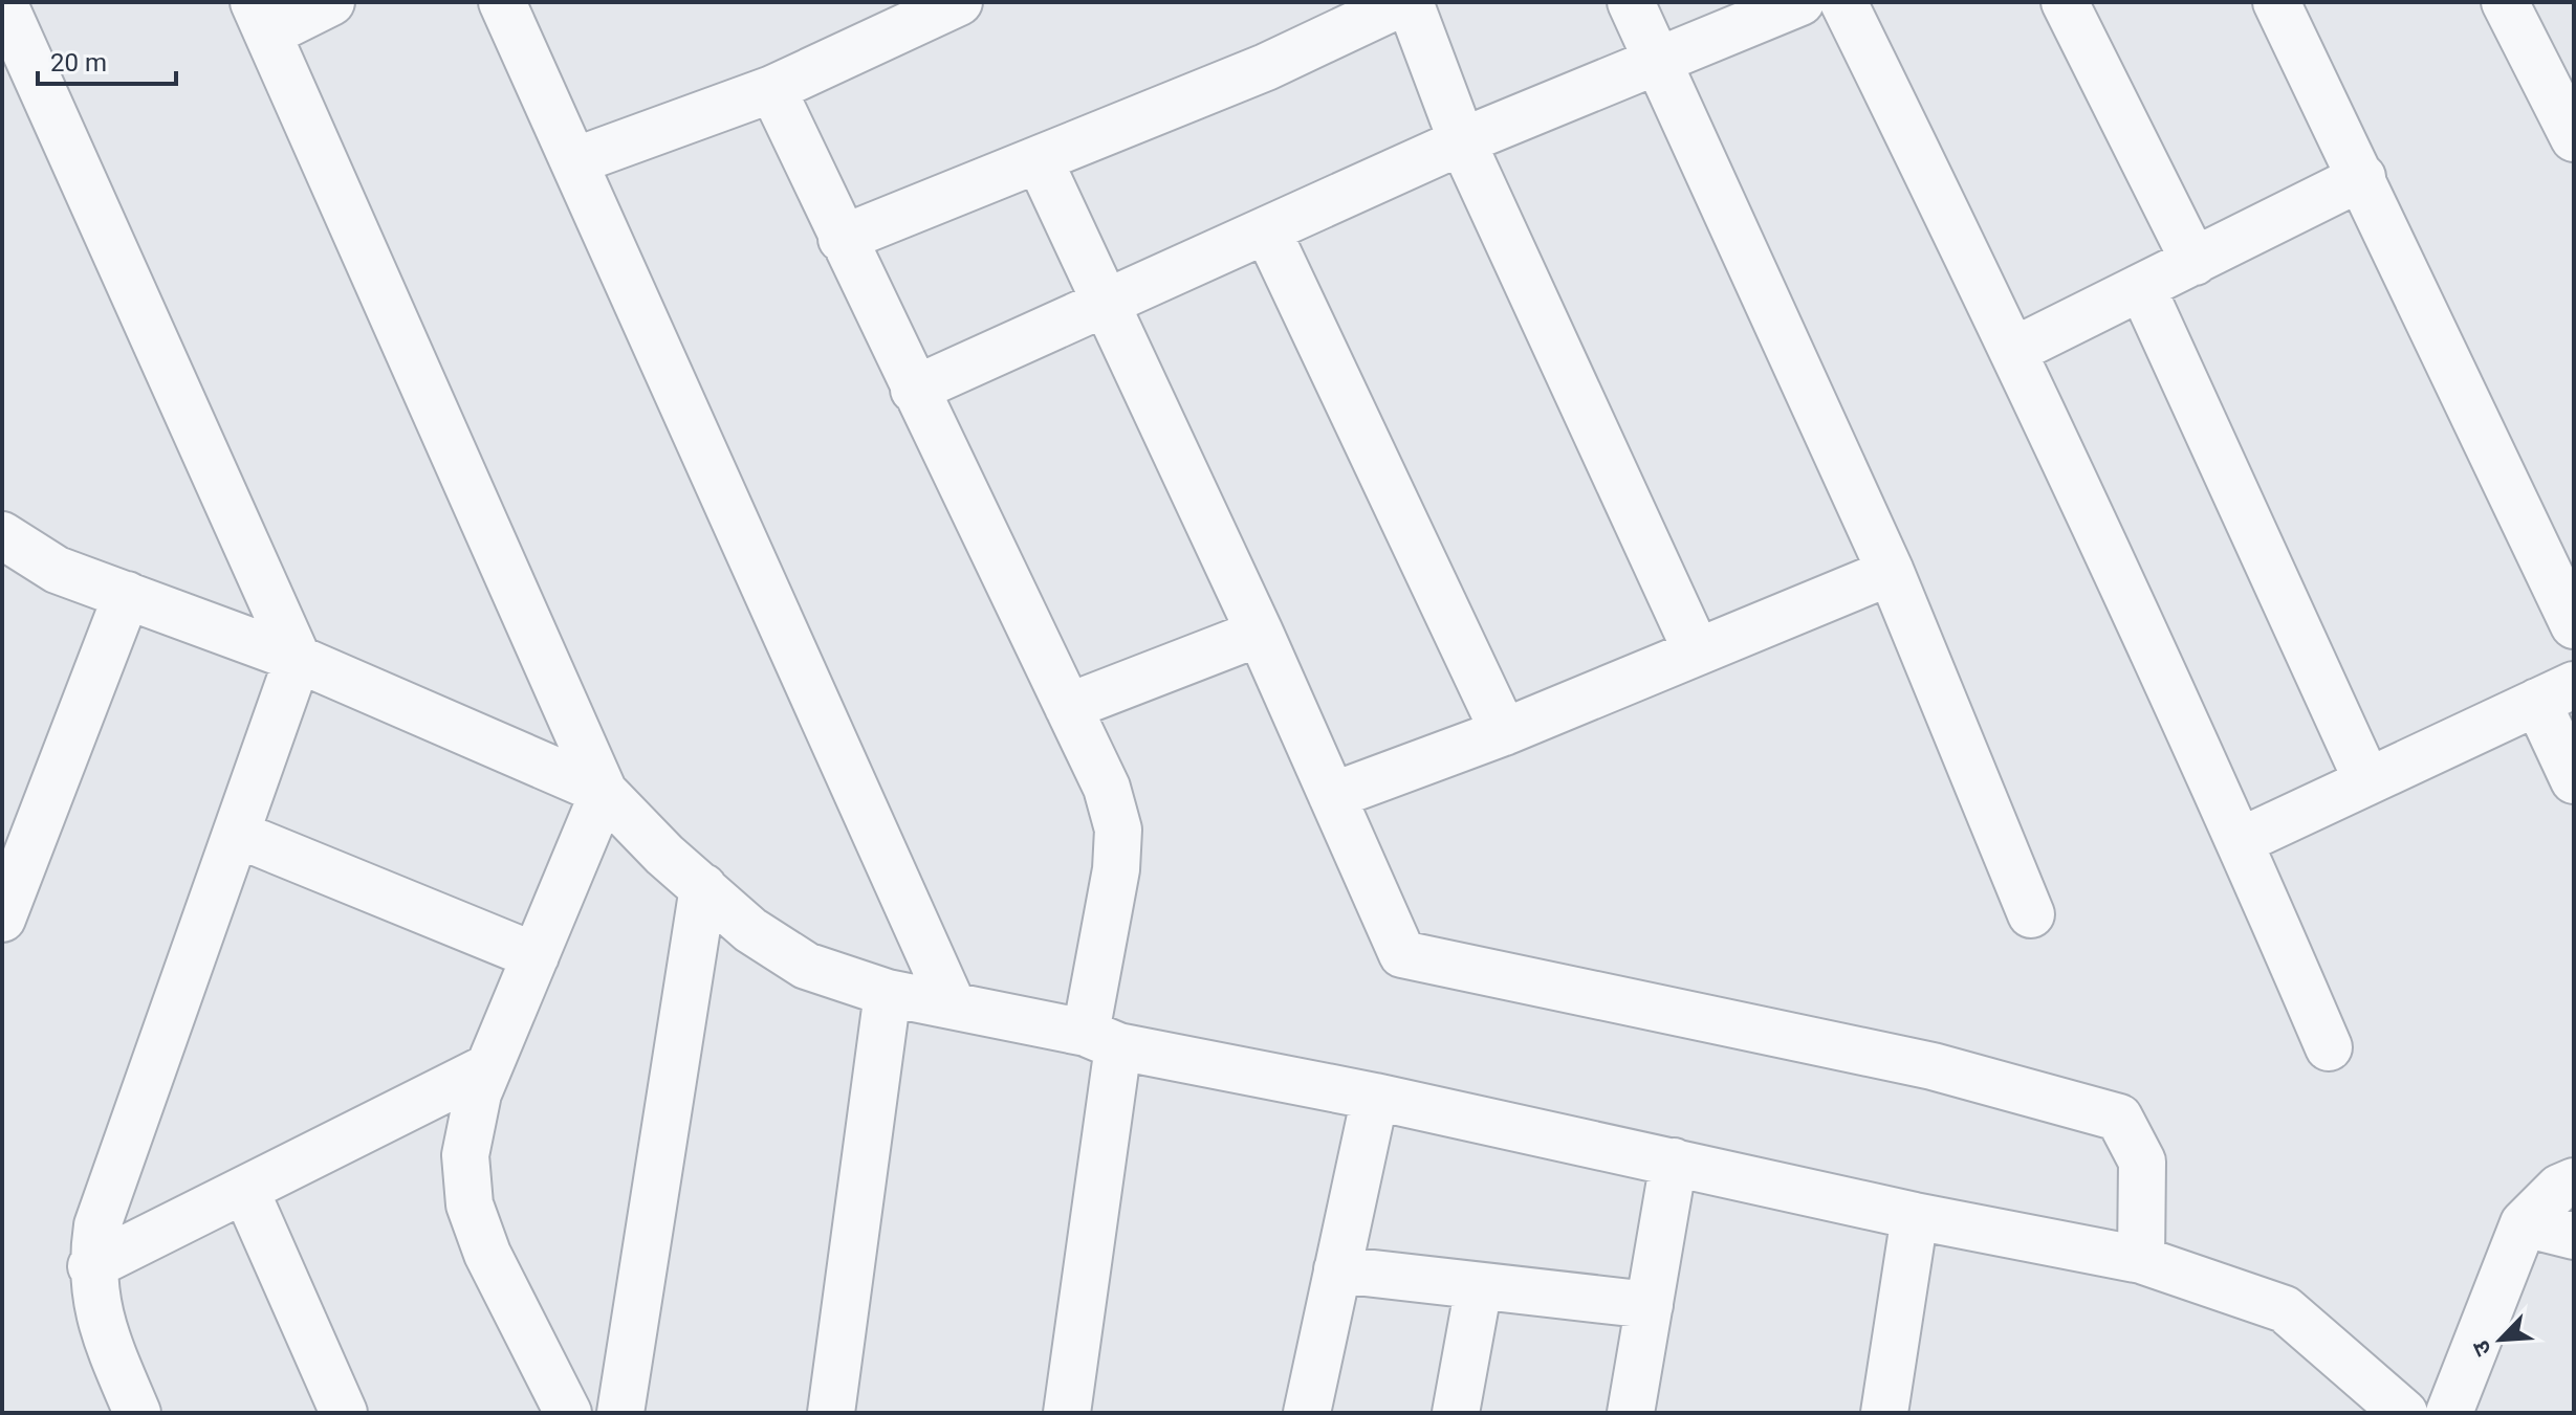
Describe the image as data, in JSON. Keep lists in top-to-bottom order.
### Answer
{
  "scale_bar": "20 m",
  "north": "bottom left"
}
